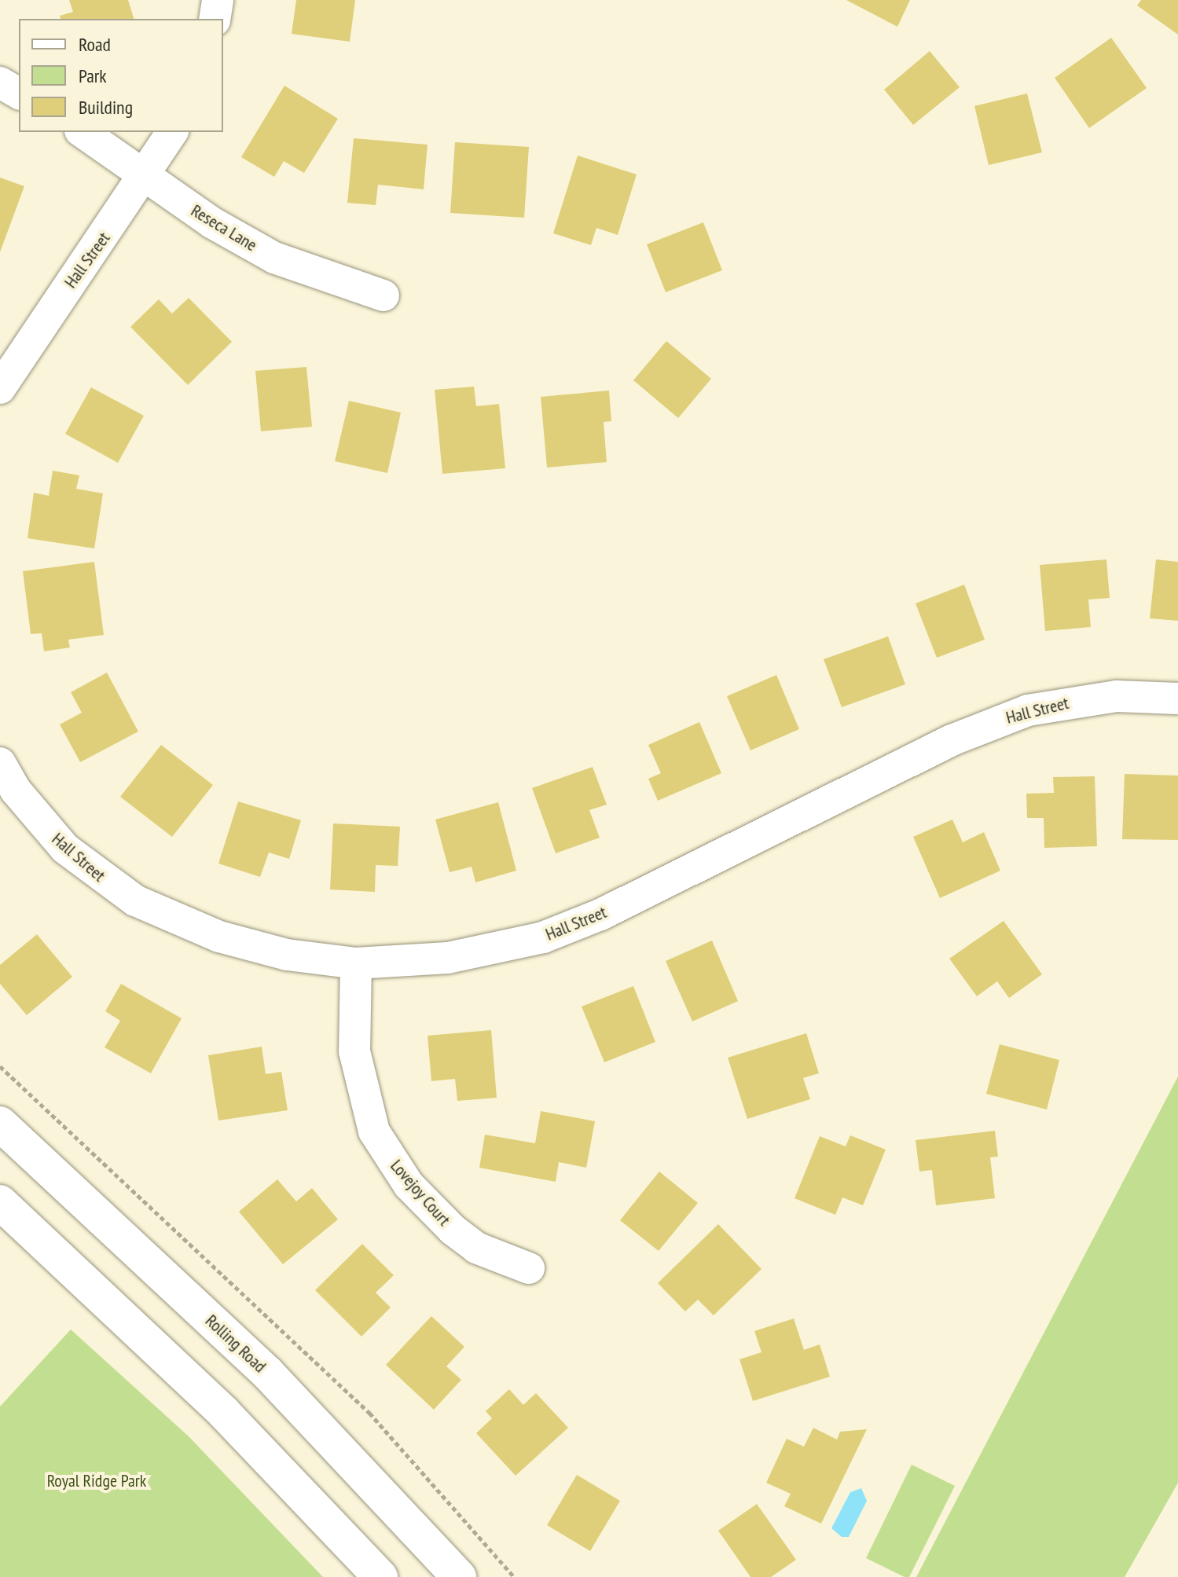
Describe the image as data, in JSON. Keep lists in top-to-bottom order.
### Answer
{
  "streets": {
    "main road": ["Rolling Road"],
    "street": ["Reseca Lane", "Hall Street", "Lovejoy Court"]
  },
  "crossings": [
    ["Reseca Lane", "Hall Street"],
    ["Hall Street", "Lovejoy Court"]
  ],
  "parks": ["Royal Ridge Park"],
  "legend": ["Road", "Park", "Building"]
}
